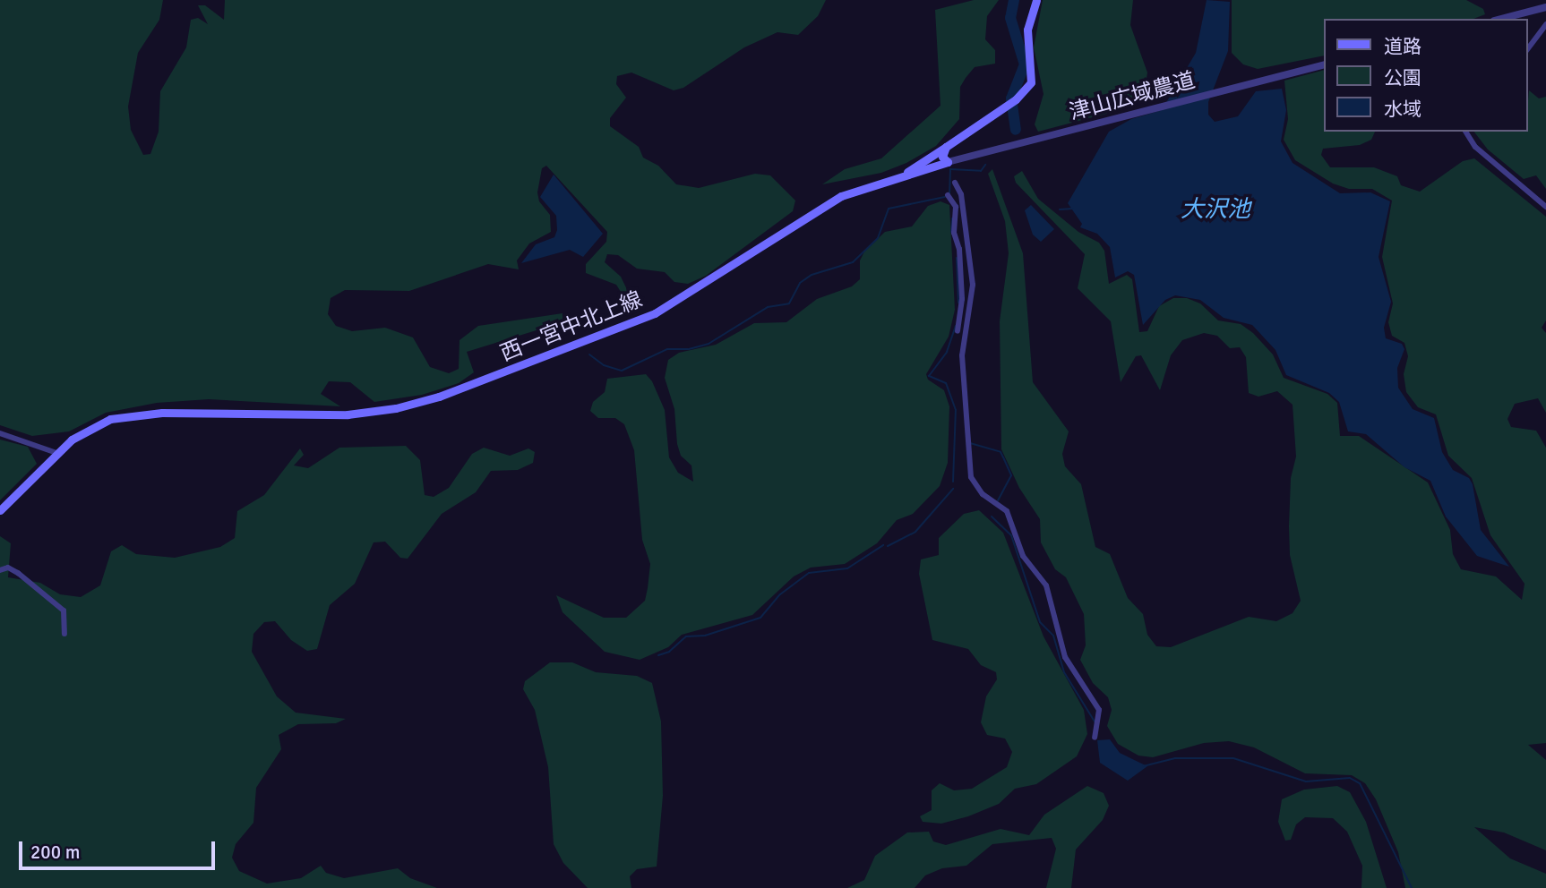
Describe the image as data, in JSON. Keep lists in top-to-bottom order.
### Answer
{
  "streets": {
    "main road": ["西一宮中北上線"],
    "street": ["津山広域農道"]
  },
  "crossings": [
    ["津山広域農道", "西一宮中北上線"]
  ],
  "water": ["大沢池"],
  "legend": ["道路", "公園", "水域"],
  "scale_bar": "200 m"
}
